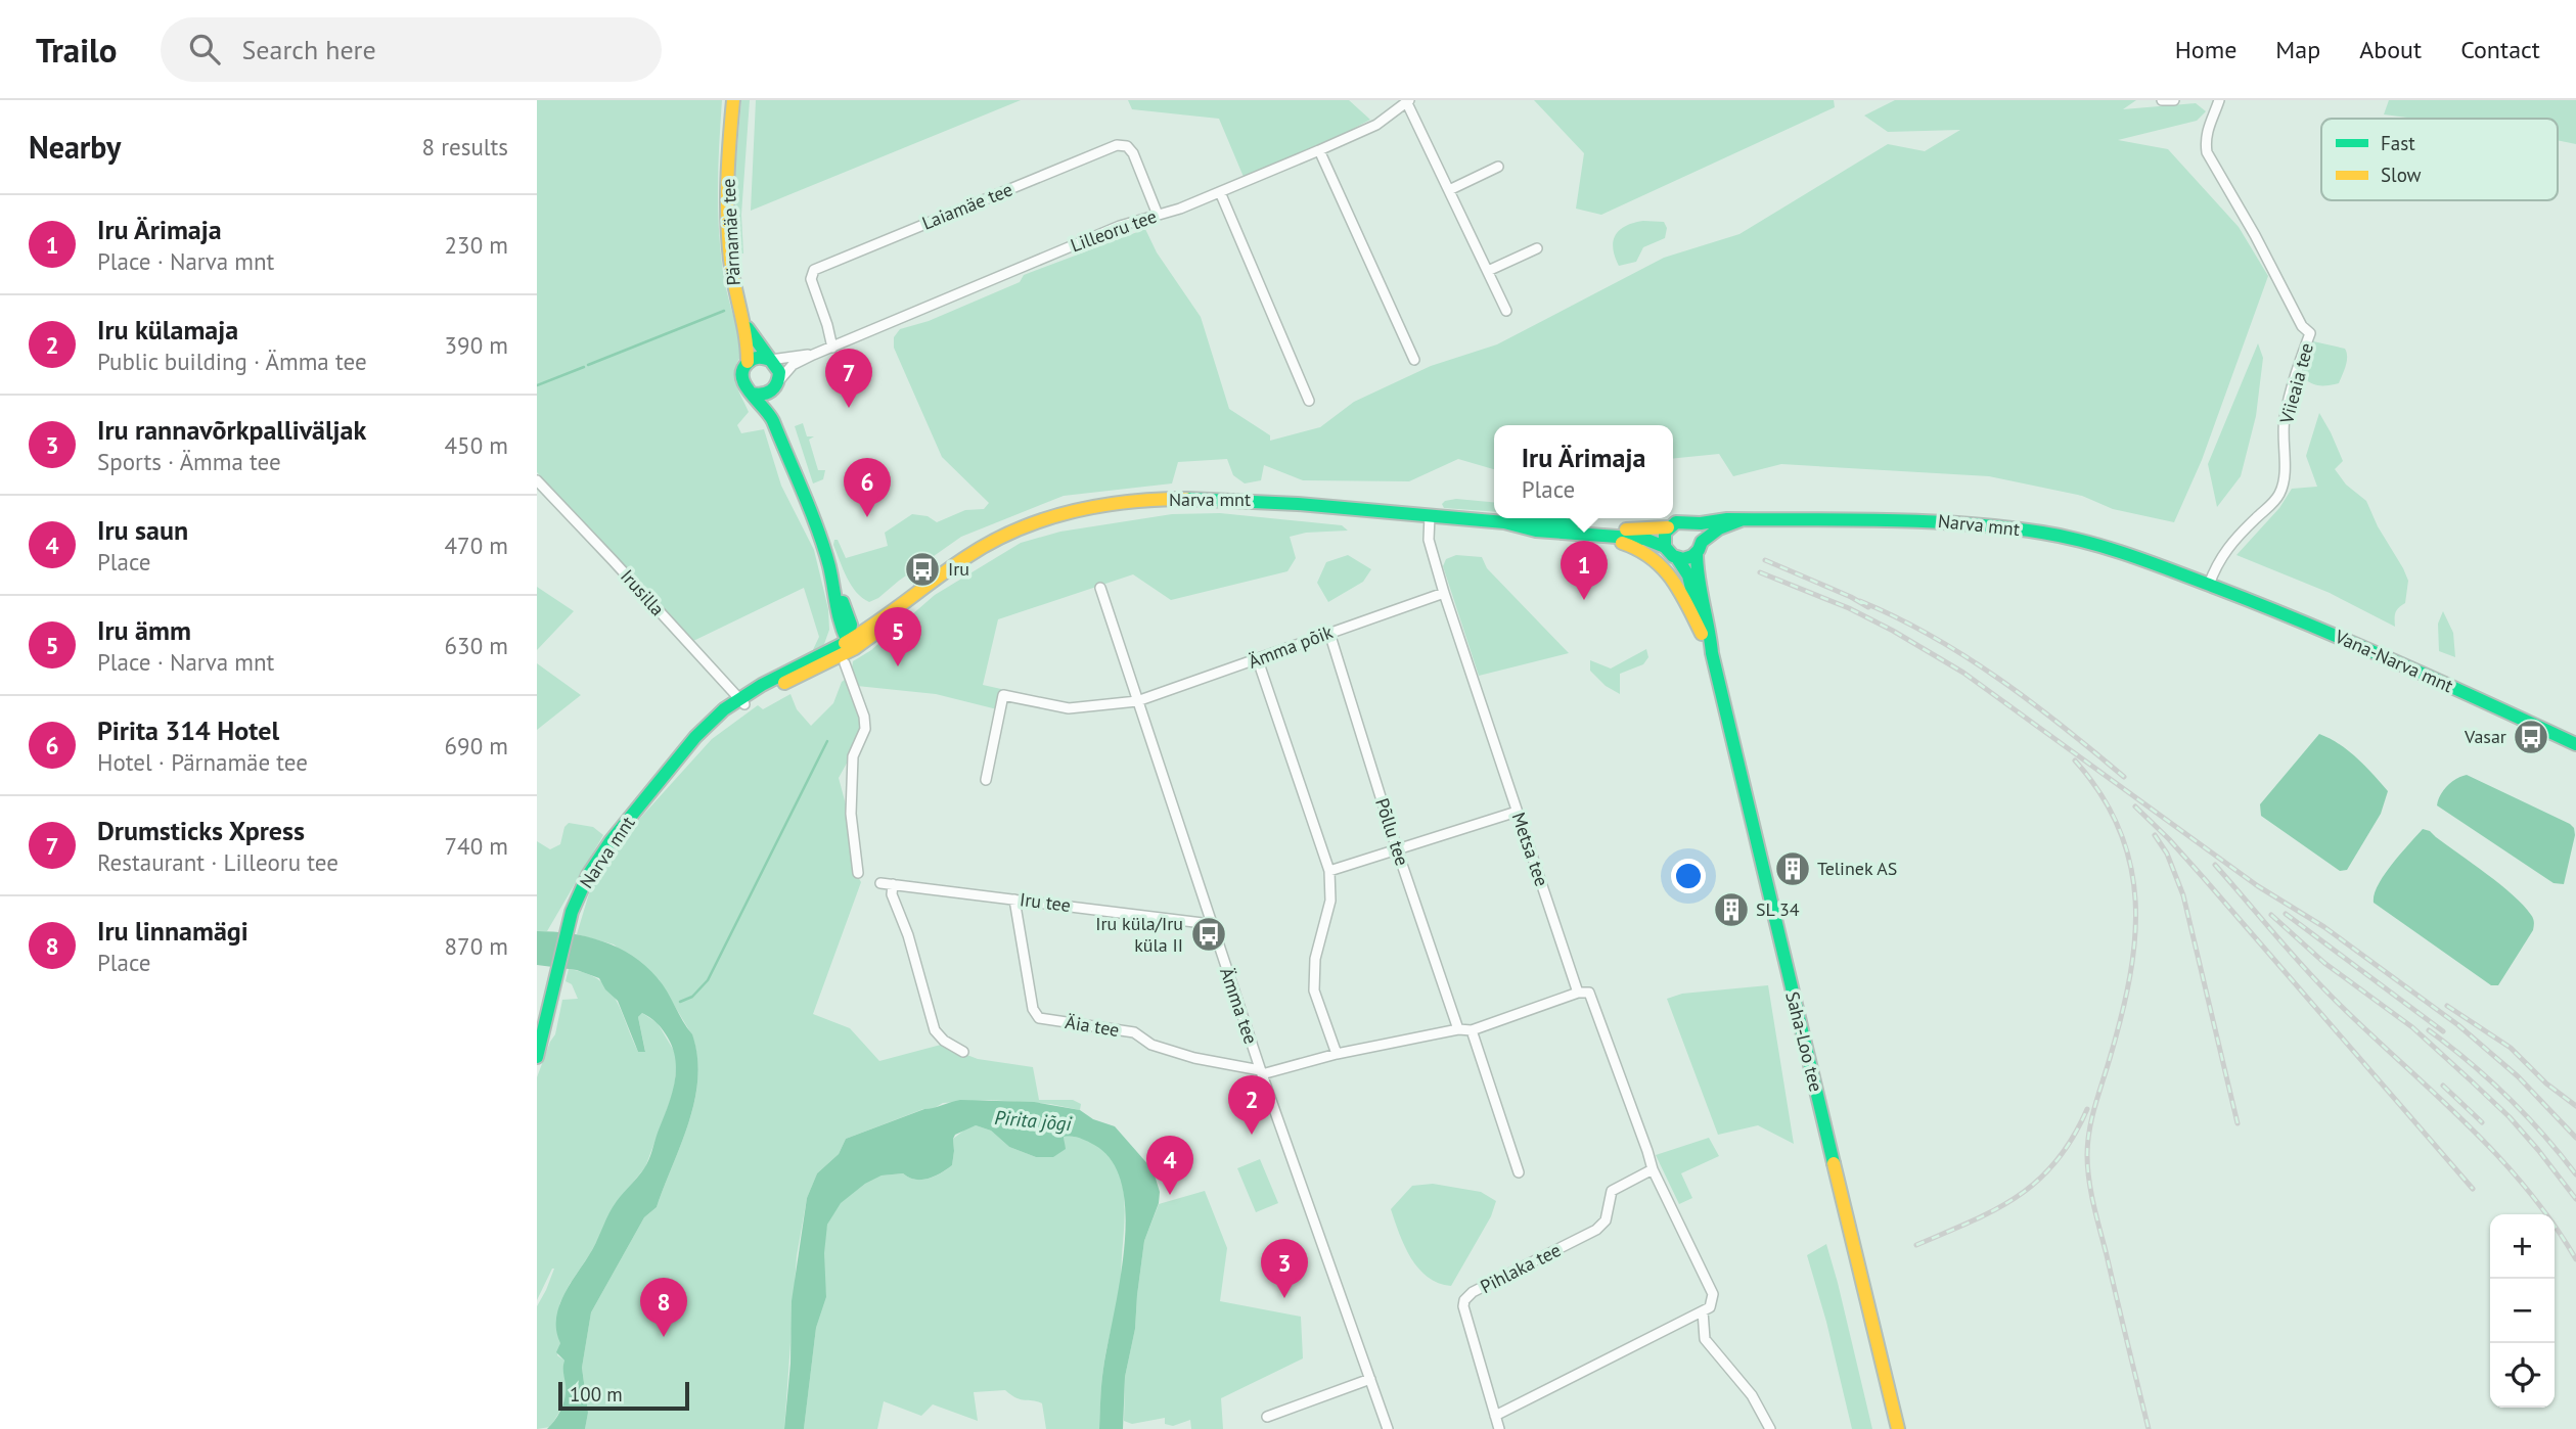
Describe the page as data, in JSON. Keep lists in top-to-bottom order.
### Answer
{
  "streets": {
    "main road": [
      "Pärnamäe tee",
      "Narva mnt",
      "Vana-Narva mnt",
      "Saha-Loo tee"
    ],
    "street": [
      "Laiamäe tee",
      "Lilleoru tee",
      "Viieaia tee",
      "Irusilla",
      "Ämma põik",
      "Põllu tee",
      "Metsa tee",
      "Iru tee",
      "Ämma tee",
      "Äia tee",
      "Pihlaka tee"
    ]
  },
  "crossings": [
    ["Laiamäe tee", "Lilleoru tee"],
    ["Lilleoru tee", "Pärnamäe tee"],
    ["Viieaia tee", "Narva mnt"],
    ["Viieaia tee", "Vana-Narva mnt"],
    ["Narva mnt", "Irusilla"],
    ["Narva mnt", "Vana-Narva mnt"],
    ["Narva mnt", "Metsa tee"],
    ["Narva mnt", "Saha-Loo tee"],
    ["Ämma põik", "Põllu tee"],
    ["Ämma põik", "Metsa tee"],
    ["Ämma põik", "Ämma tee"],
    ["Põllu tee", "Äia tee"],
    ["Metsa tee", "Äia tee"],
    ["Metsa tee", "Pihlaka tee"],
    ["Iru tee", "Ämma tee"],
    ["Iru tee", "Äia tee"],
    ["Ämma tee", "Äia tee"]
  ],
  "water": ["Pirita jõgi"],
  "places": {
    "bus stop": ["Iru", "Vasar", "Iru küla/Iru küla II"],
    "building": ["Telinek AS", "SL 34"]
  },
  "legend": ["Fast", "Slow"],
  "scale_bar": "100 m",
  "page": {
    "header": "Trailo",
    "search": "Search here",
    "nav": [
      "Home",
      "Map",
      "About",
      "Contact"
    ],
    "heading": ["Nearby", "8 results"],
    "list": [
      {
        "mark": "1",
        "name": "Iru Ärimaja",
        "note": "Place · Narva mnt",
        "value": "230 m"
      },
      {
        "mark": "2",
        "name": "Iru külamaja",
        "note": "Public building · Ämma tee",
        "value": "390 m"
      },
      {
        "mark": "3",
        "name": "Iru rannavõrkpalliväljak",
        "note": "Sports · Ämma tee",
        "value": "450 m"
      },
      {
        "mark": "4",
        "name": "Iru saun",
        "note": "Place",
        "value": "470 m"
      },
      {
        "mark": "5",
        "name": "Iru ämm",
        "note": "Place · Narva mnt",
        "value": "630 m"
      },
      {
        "mark": "6",
        "name": "Pirita 314 Hotel",
        "note": "Hotel · Pärnamäe tee",
        "value": "690 m"
      },
      {
        "mark": "7",
        "name": "Drumsticks Xpress",
        "note": "Restaurant · Lilleoru tee",
        "value": "740 m"
      },
      {
        "mark": "8",
        "name": "Iru linnamägi",
        "note": "Place",
        "value": "870 m"
      }
    ],
    "pins": [
      "7",
      "6",
      "1",
      "5",
      "2",
      "4",
      "3",
      "8"
    ],
    "popup": ["Iru Ärimaja", "Place"],
    "map_buttons": ["+", "−"],
    "scale": "100 m"
  }
}
